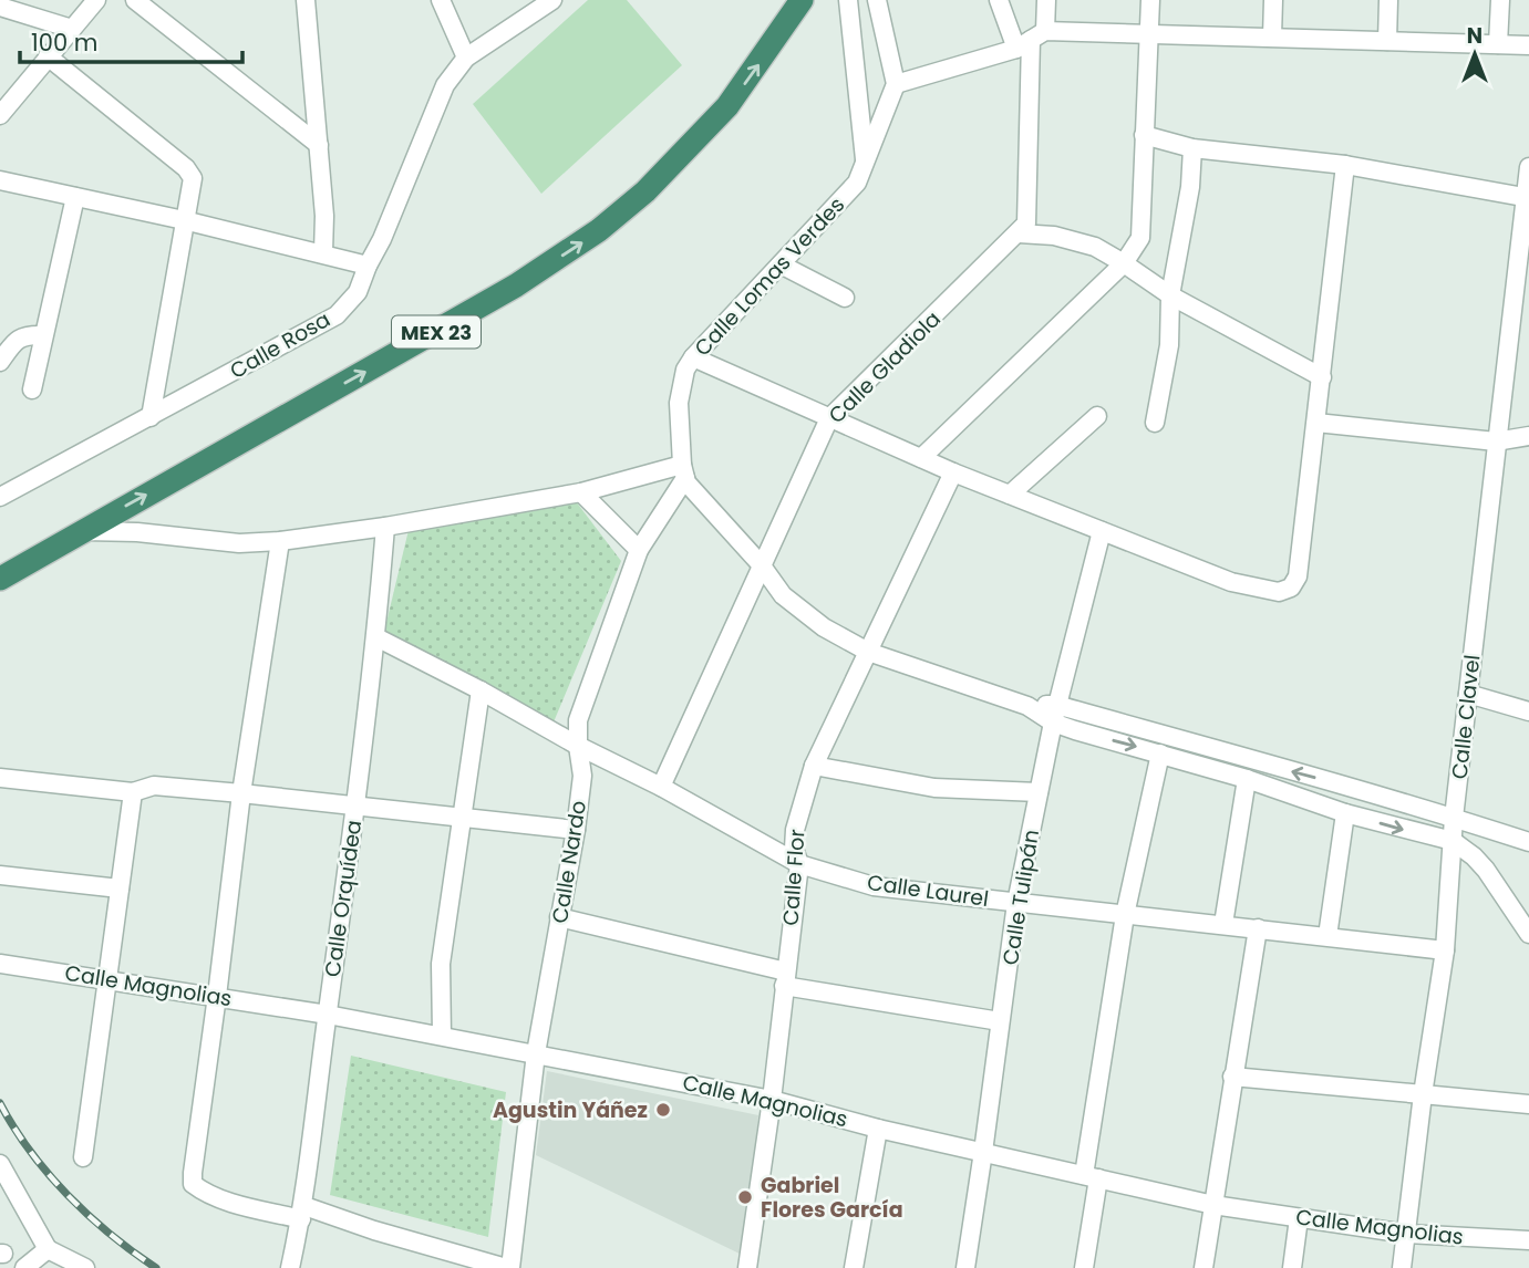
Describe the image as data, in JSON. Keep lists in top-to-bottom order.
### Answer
{
  "streets": {
    "highway": ["MEX 23"],
    "street": [
      "Calle Lomas Verdes",
      "Calle Rosa",
      "Calle Gladiola",
      "Calle Clavel",
      "Calle Nardo",
      "Calle Flor",
      "Calle Laurel",
      "Calle Tulipán",
      "Calle Orquídea",
      "Calle Magnolias"
    ]
  },
  "crossings": [
    ["Calle Lomas Verdes", "Calle Nardo"],
    ["Calle Gladiola", "Calle Laurel"],
    ["Calle Clavel", "Calle Laurel"],
    ["Calle Clavel", "Calle Magnolias"],
    ["Calle Nardo", "Calle Laurel"],
    ["Calle Nardo", "Calle Magnolias"],
    ["Calle Flor", "Calle Laurel"],
    ["Calle Flor", "Calle Magnolias"],
    ["Calle Laurel", "Calle Tulipán"],
    ["Calle Laurel", "Calle Orquídea"],
    ["Calle Tulipán", "Calle Magnolias"],
    ["Calle Orquídea", "Calle Magnolias"]
  ],
  "places": ["Agustin Yáñez", "Gabriel Flores García"],
  "scale_bar": "100 m",
  "north": "top"
}
